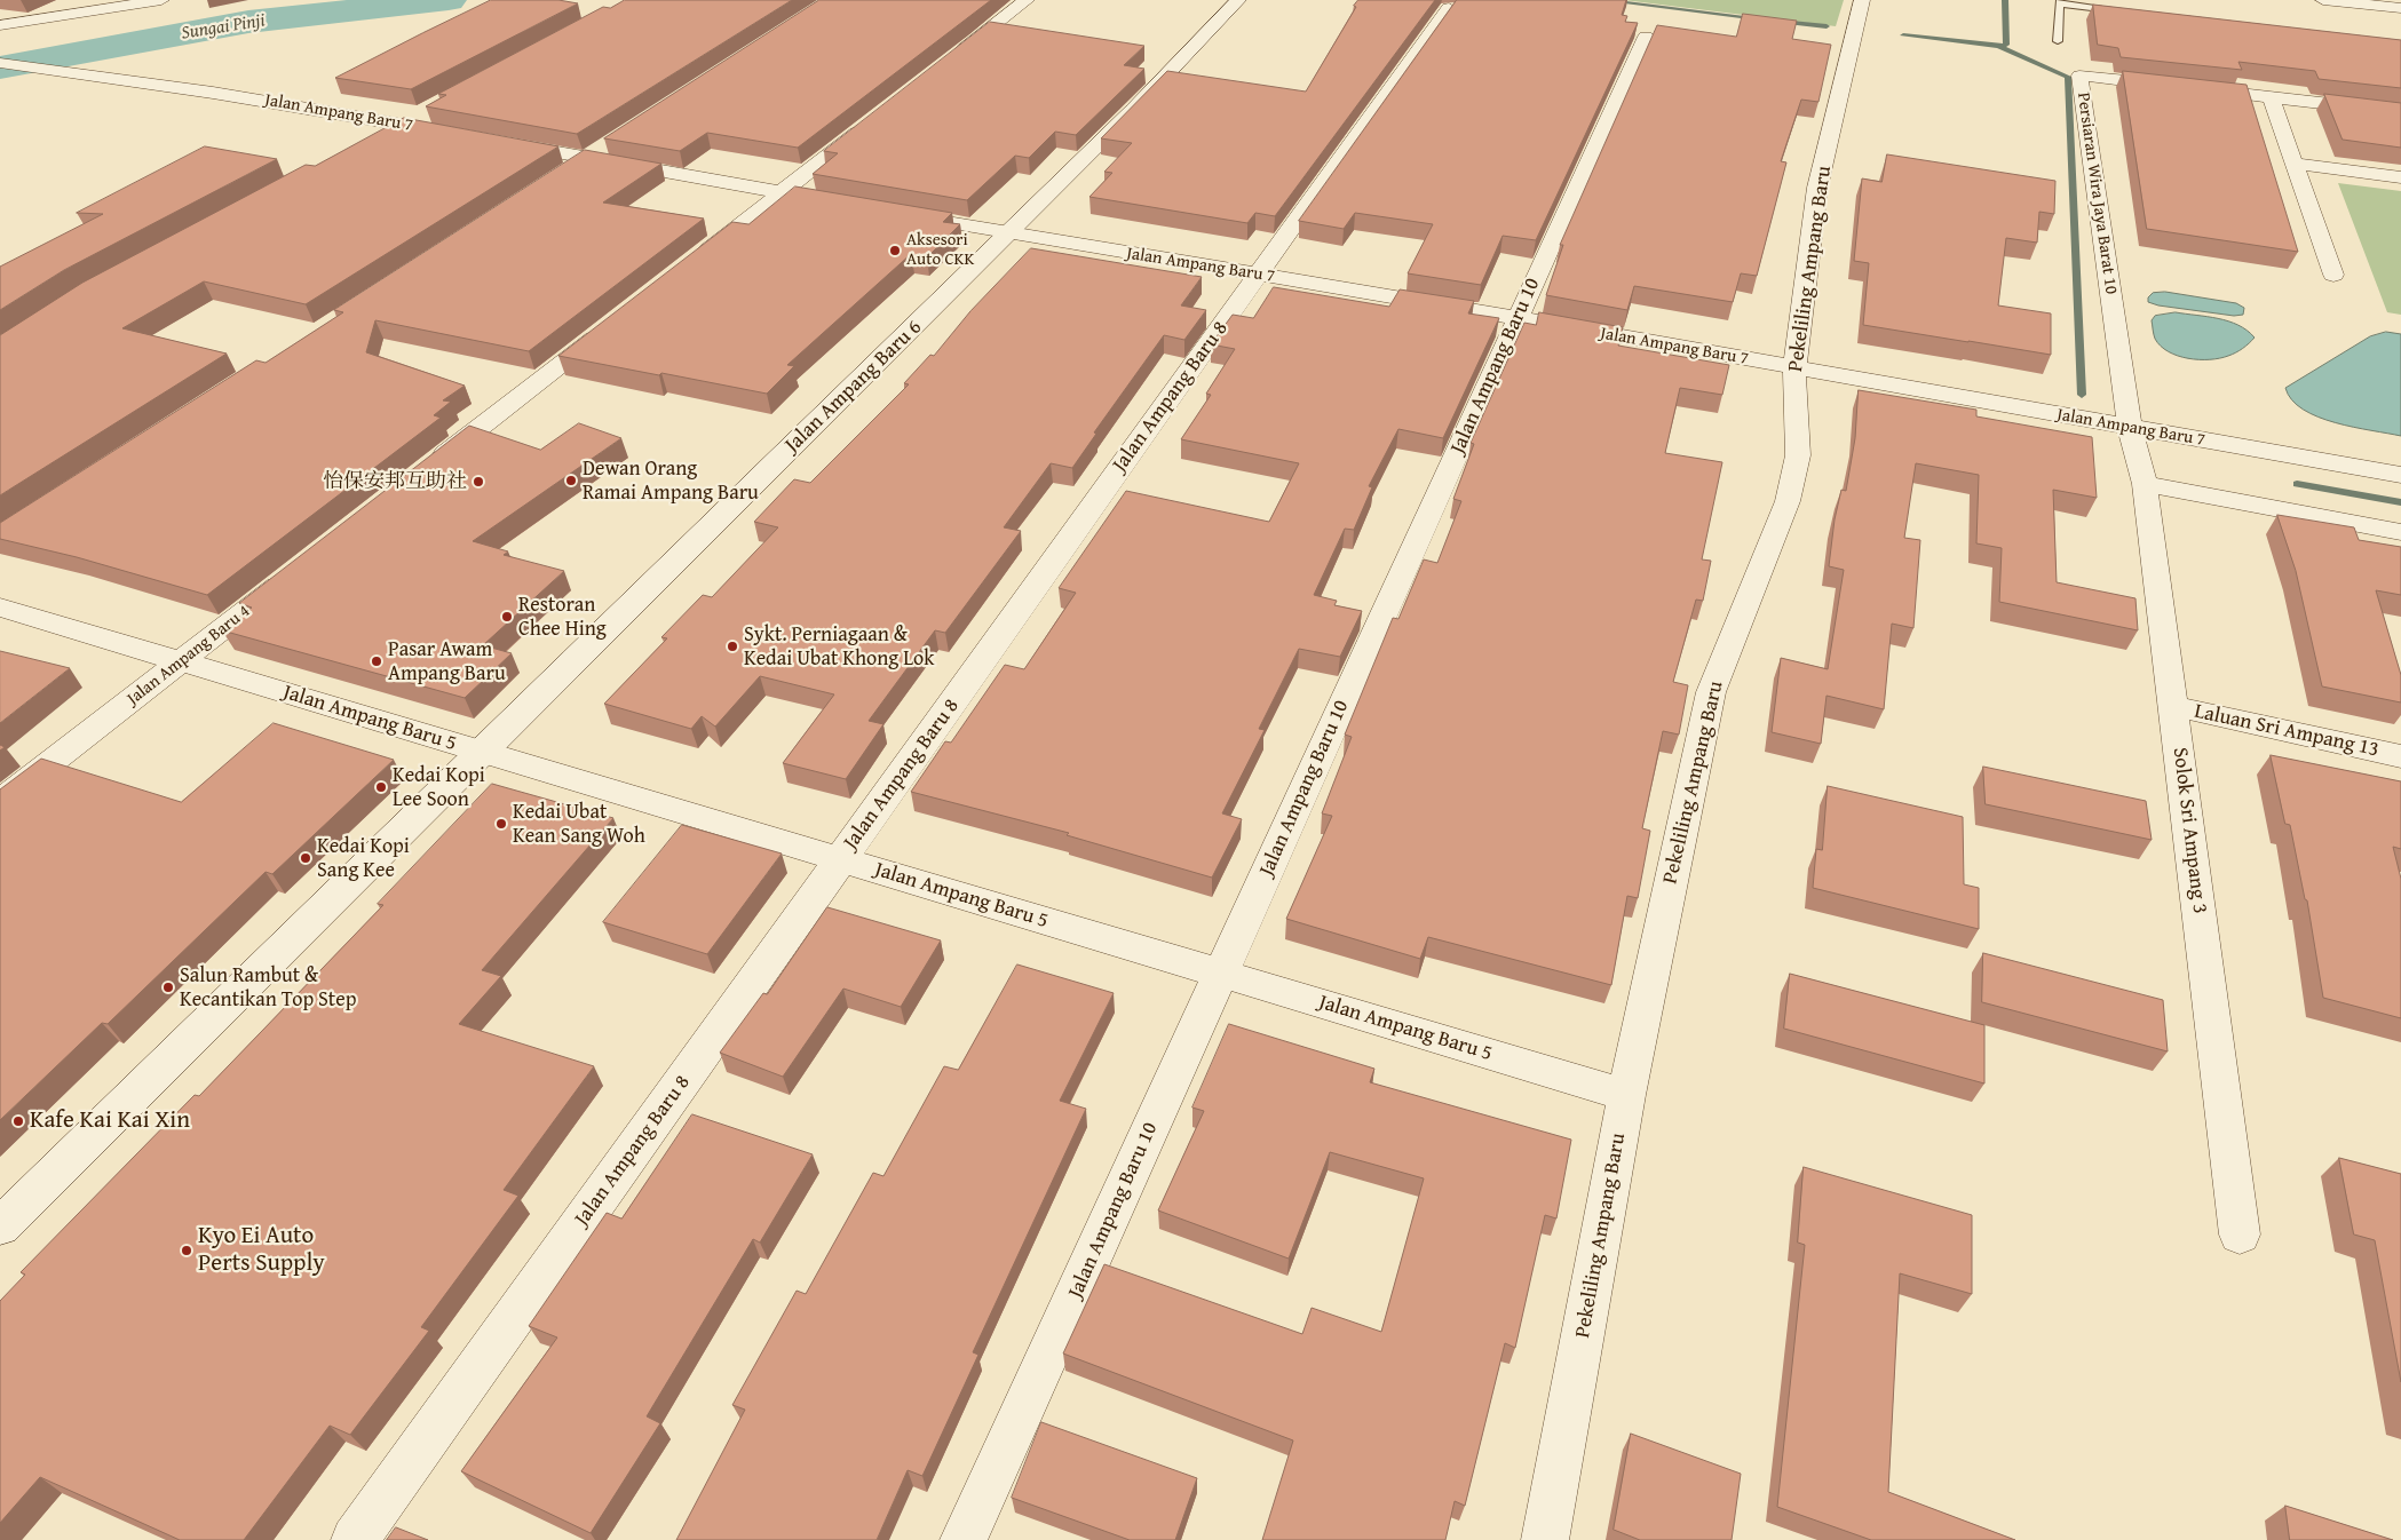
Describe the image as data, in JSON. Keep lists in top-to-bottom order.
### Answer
{
  "streets": {
    "street": [
      "Jalan Ampang Baru 7",
      "Persiaran Wira Jaya Barat 10",
      "Pekeliling Ampang Baru",
      "Jalan Ampang Baru 10",
      "Jalan Ampang Baru 6",
      "Jalan Ampang Baru 8",
      "Jalan Ampang Baru 4",
      "Jalan Ampang Baru 5",
      "Laluan Sri Ampang 13",
      "Solok Sri Ampang 3"
    ]
  },
  "crossings": [
    ["Jalan Ampang Baru 7", "Persiaran Wira Jaya Barat 10"],
    ["Jalan Ampang Baru 7", "Pekeliling Ampang Baru"],
    ["Jalan Ampang Baru 7", "Jalan Ampang Baru 10"],
    ["Jalan Ampang Baru 7", "Jalan Ampang Baru 6"],
    ["Jalan Ampang Baru 7", "Jalan Ampang Baru 8"],
    ["Jalan Ampang Baru 7", "Solok Sri Ampang 3"],
    ["Persiaran Wira Jaya Barat 10", "Solok Sri Ampang 3"],
    ["Pekeliling Ampang Baru", "Jalan Ampang Baru 5"],
    ["Jalan Ampang Baru 10", "Jalan Ampang Baru 5"],
    ["Jalan Ampang Baru 6", "Jalan Ampang Baru 5"],
    ["Jalan Ampang Baru 8", "Jalan Ampang Baru 5"],
    ["Jalan Ampang Baru 4", "Jalan Ampang Baru 5"],
    ["Laluan Sri Ampang 13", "Solok Sri Ampang 3"]
  ],
  "water": ["Sungai Pinji"],
  "places": [
    "Aksesori Auto CKK",
    "Dewan Orang Ramai Ampang Baru",
    "怡保安邦互助社",
    "Restoran Chee Hing",
    "Sykt. Perniagaan & Kedai Ubat Khong Lok",
    "Pasar Awam Ampang Baru",
    "Kedai Kopi Lee Soon",
    "Kedai Ubat Kean Sang Woh",
    "Kedai Kopi Sang Kee",
    "Salun Rambut & Kecantikan Top Step",
    "Kafe Kai Kai Xin",
    "Kyo Ei Auto Perts Supply"
  ]
}
